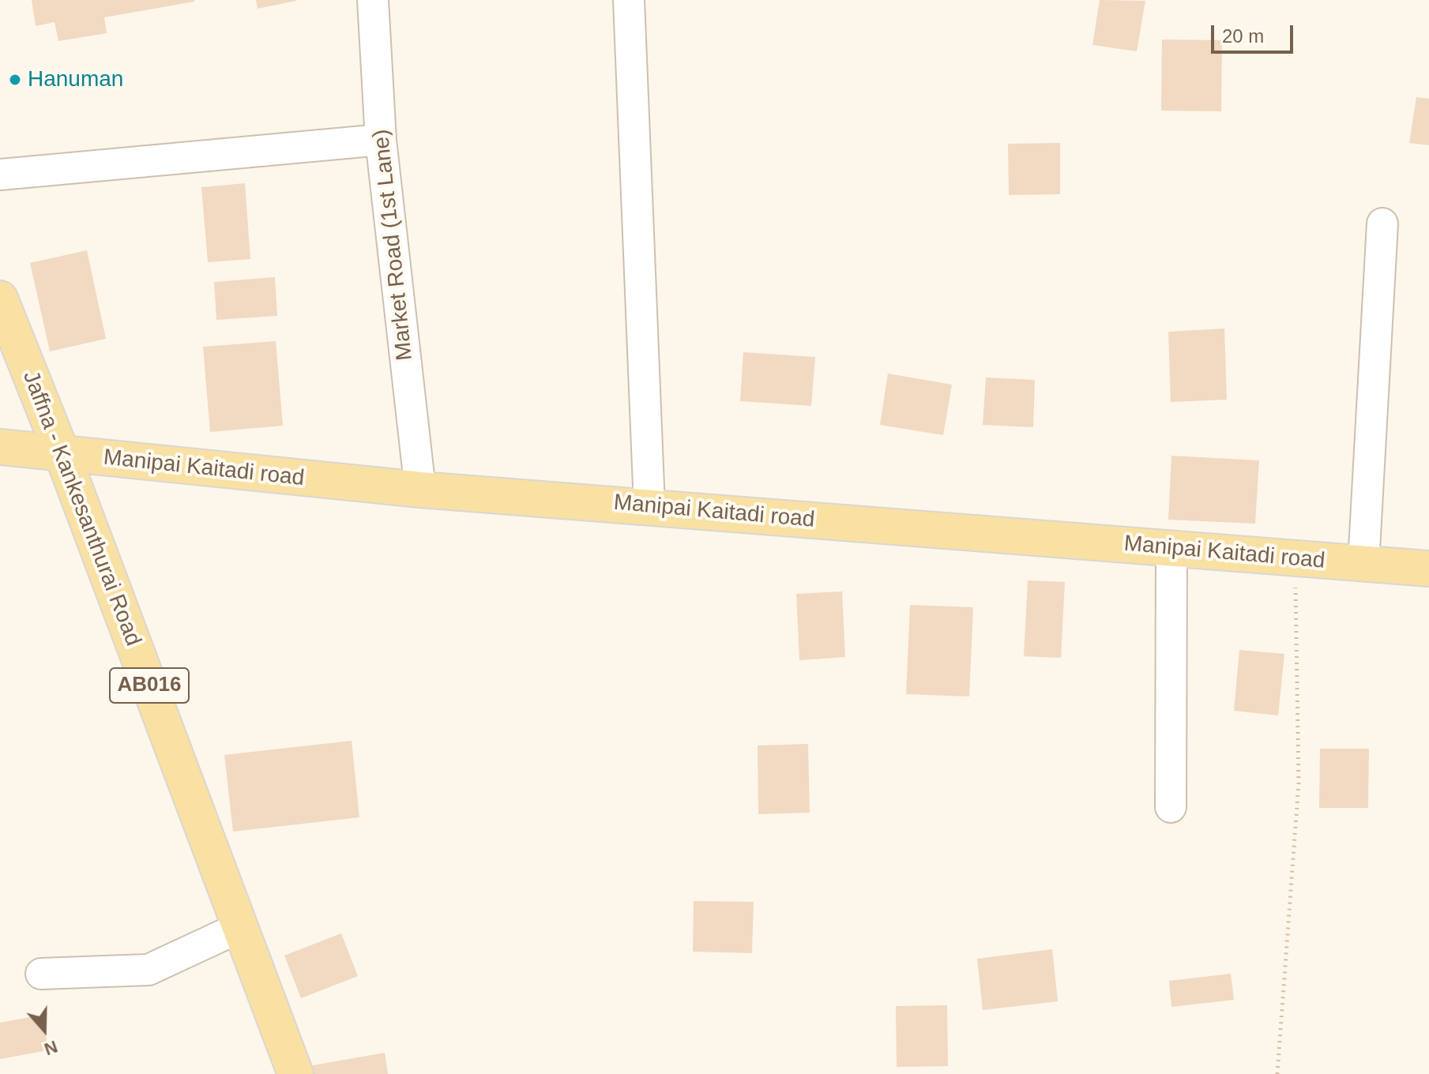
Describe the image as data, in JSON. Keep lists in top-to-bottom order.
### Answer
{
  "streets": {
    "main road": ["Manipai Kaitadi road", "Jaffna - Kankesanthurai Road", "AB016"],
    "street": ["Market Road (1st Lane)"]
  },
  "crossings": [
    ["Market Road (1st Lane)", "Manipai Kaitadi road"],
    ["Manipai Kaitadi road", "Jaffna - Kankesanthurai Road"]
  ],
  "places": ["Hanuman"],
  "scale_bar": "20 m",
  "north": "bottom"
}
